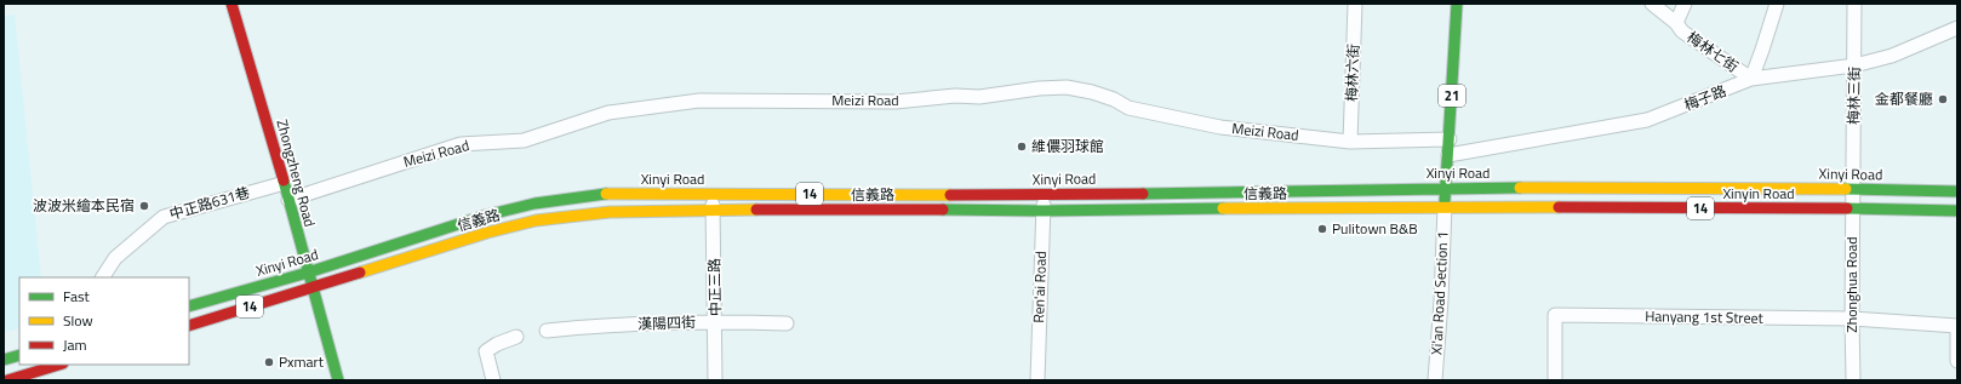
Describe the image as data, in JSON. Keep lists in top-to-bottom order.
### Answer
{
  "streets": {
    "main road": [
      "21",
      "Zhongzheng Road",
      "Xinyi Road",
      "14",
      "信義路",
      "Xinyin Road"
    ],
    "street": [
      "梅林七街",
      "梅林六街",
      "梅林三街",
      "梅子路",
      "Meizi Road",
      "中正路631巷",
      "Zhonghua Road",
      "中正三路",
      "Ren'ai Road",
      "Xi'an Road Section 1",
      "Hanyang 1st Street",
      "漢陽四街"
    ]
  },
  "crossings": [
    ["梅林七街", "梅子路"],
    ["梅林六街", "Meizi Road"],
    ["21", "梅子路"],
    ["21", "Meizi Road"],
    ["21", "Xinyi Road"],
    ["21", "信義路"],
    ["21", "Xinyin Road"],
    ["21", "Xi'an Road Section 1"],
    ["梅林三街", "梅子路"],
    ["梅林三街", "Xinyi Road"],
    ["梅林三街", "Zhonghua Road"],
    ["Meizi Road", "Zhongzheng Road"],
    ["Zhongzheng Road", "Xinyi Road"],
    ["Zhongzheng Road", "信義路"],
    ["Zhongzheng Road", "中正路631巷"],
    ["Xinyi Road", "信義路"],
    ["Xinyi Road", "Zhonghua Road"],
    ["Xinyi Road", "中正三路"],
    ["Xinyi Road", "Ren'ai Road"],
    ["信義路", "Xinyin Road"],
    ["信義路", "中正三路"],
    ["信義路", "Ren'ai Road"],
    ["信義路", "Xi'an Road Section 1"],
    ["Xinyin Road", "Zhonghua Road"],
    ["Xinyin Road", "Xi'an Road Section 1"],
    ["Zhonghua Road", "Hanyang 1st Street"],
    ["中正三路", "漢陽四街"]
  ],
  "places": [
    "金都餐廳",
    "維儂羽球館",
    "波波米繪本民宿",
    "Pulitown B&B",
    "Pxmart"
  ],
  "legend": ["Fast", "Slow", "Jam"]
}
